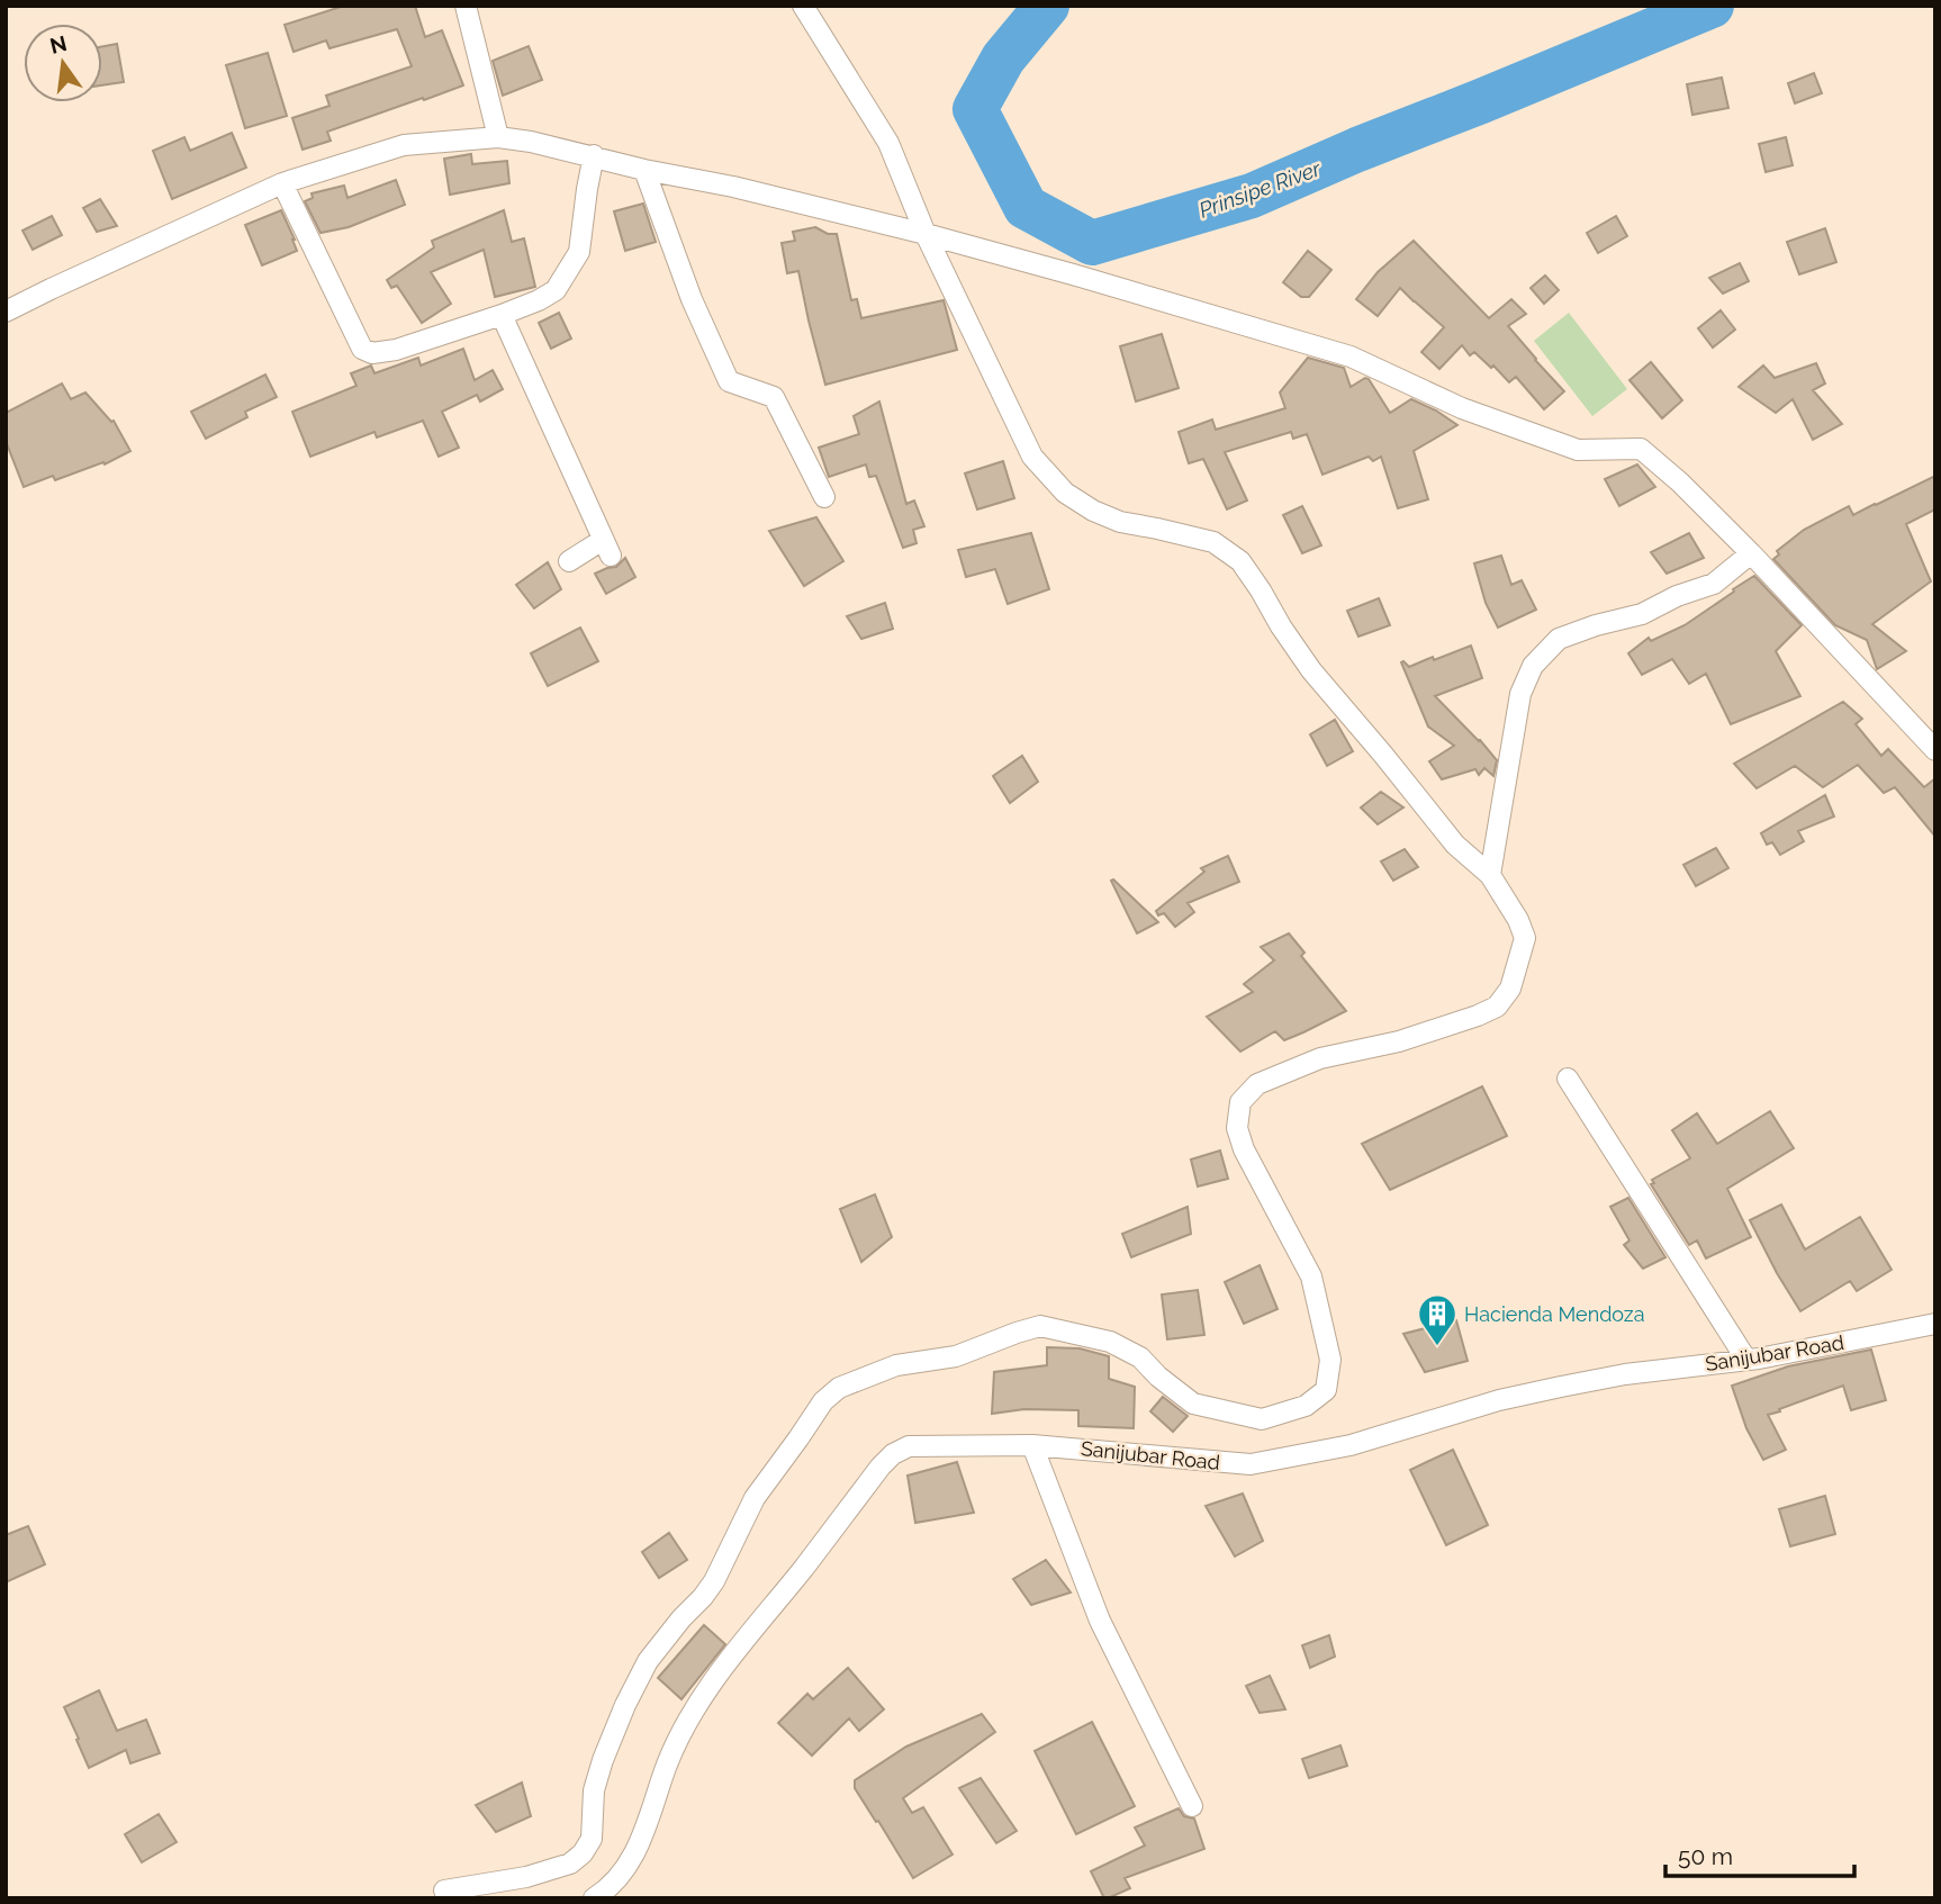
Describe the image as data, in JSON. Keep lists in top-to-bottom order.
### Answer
{
  "streets": {
    "street": ["Sanijubar Road"]
  },
  "water": ["Prinsipe River"],
  "places": {
    "building": ["Hacienda Mendoza"]
  },
  "scale_bar": "50 m",
  "north": "top"
}
